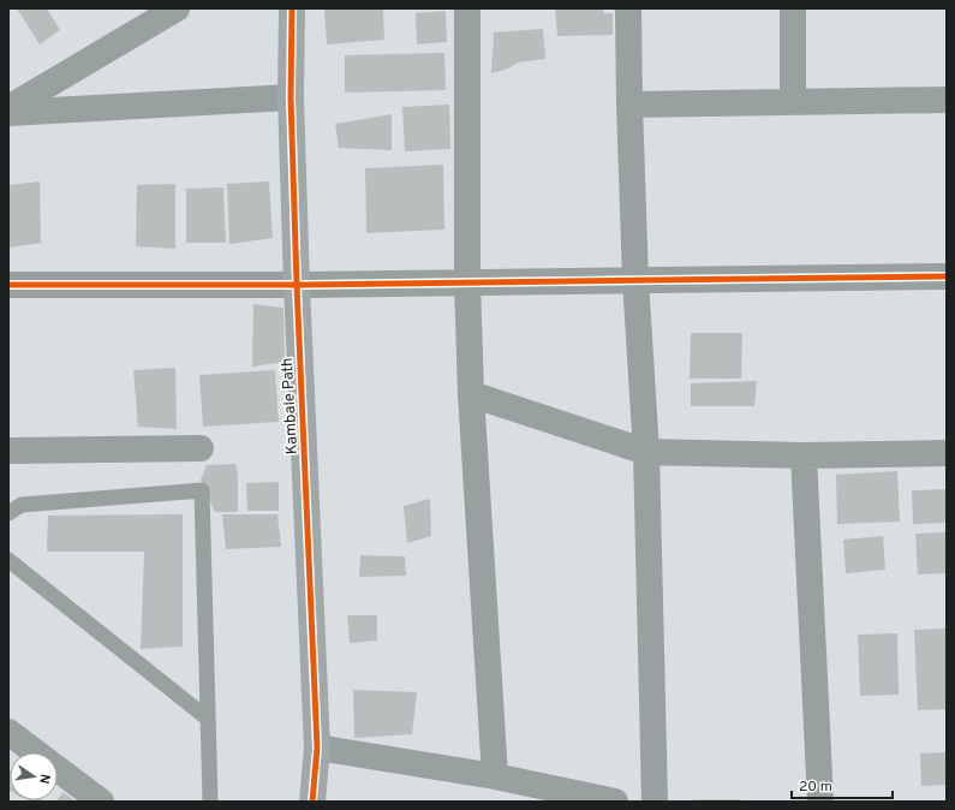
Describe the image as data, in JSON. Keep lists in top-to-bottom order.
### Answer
{
  "streets": {
    "street": ["Kambale Path"]
  },
  "scale_bar": "20 m",
  "north": "right"
}
